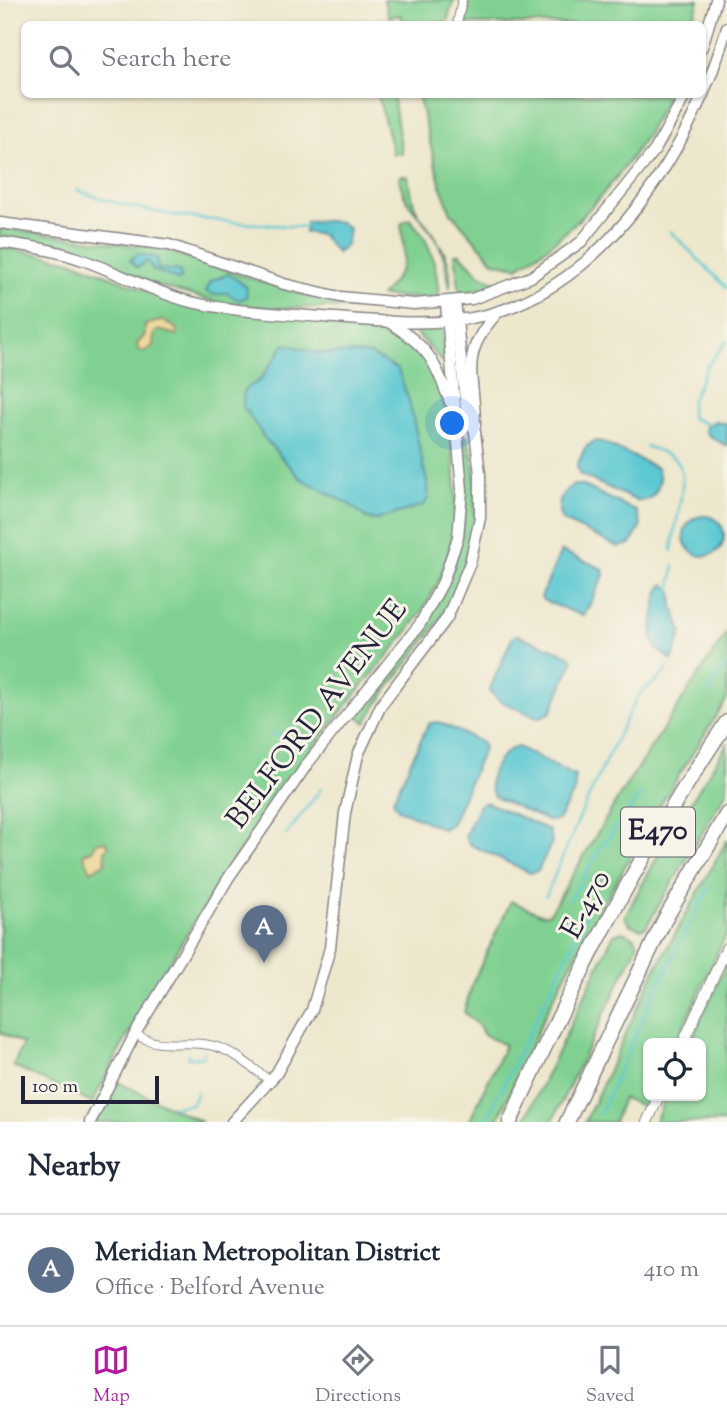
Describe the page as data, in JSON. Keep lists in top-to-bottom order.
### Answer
{
  "streets": {
    "highway": ["E470", "E-470"],
    "main road": ["BELFORD AVENUE"]
  },
  "scale_bar": "100 m",
  "page": {
    "search": "Search here",
    "pins": "A",
    "scale": "100 m",
    "heading": "Nearby",
    "list": [
      {
        "mark": "A",
        "name": "Meridian Metropolitan District",
        "note": "Office · Belford Avenue",
        "value": "410 m"
      }
    ],
    "nav": ["Map", "Directions", "Saved"]
  }
}
